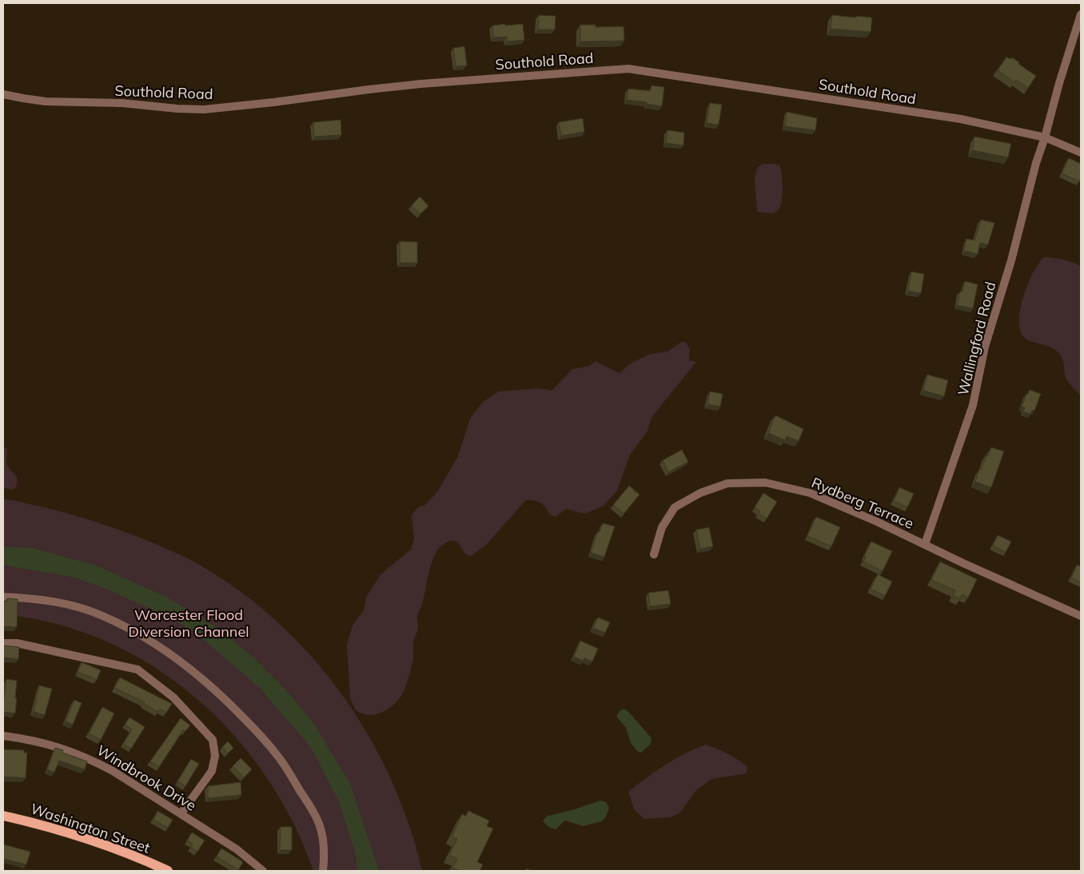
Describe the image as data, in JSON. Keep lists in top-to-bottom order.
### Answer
{
  "streets": {
    "main road": ["Washington Street"],
    "street": [
      "Southold Road",
      "Wallingford Road",
      "Rydberg Terrace",
      "Windbrook Drive"
    ]
  },
  "crossings": [
    ["Southold Road", "Wallingford Road"],
    ["Wallingford Road", "Rydberg Terrace"]
  ],
  "parks": ["Worcester Flood Diversion Channel"]
}
